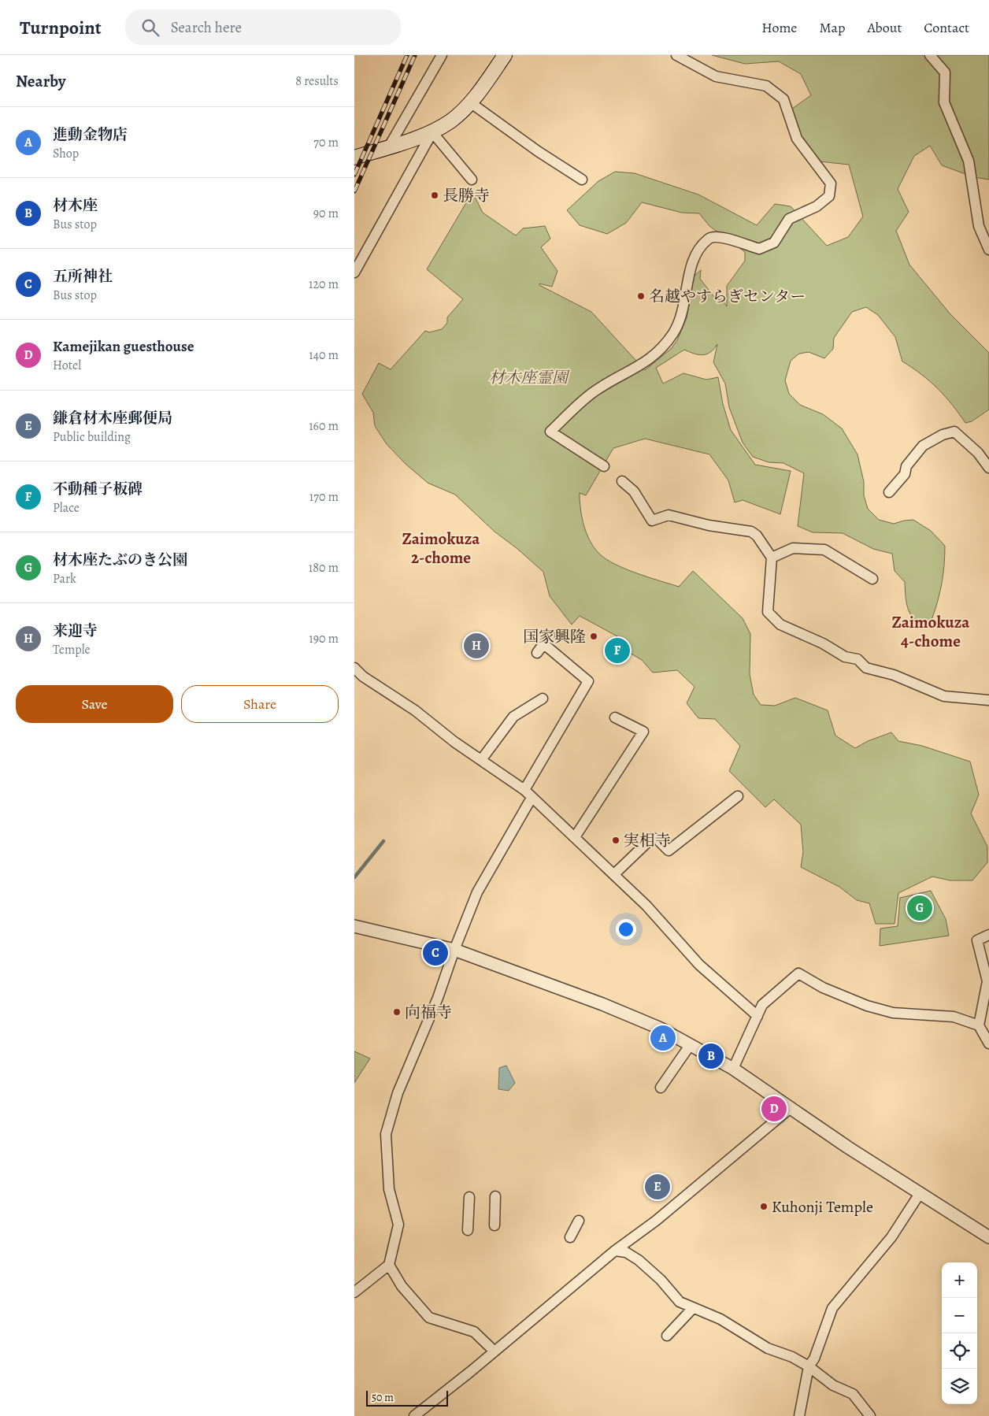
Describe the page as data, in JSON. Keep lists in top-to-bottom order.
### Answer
{
  "districts": ["Zaimokuza 2-chome", "Zaimokuza 4-chome"],
  "parks": ["材木座霊園"],
  "places": [
    "長勝寺",
    "名越やすらぎセンター",
    "国家興隆",
    "実相寺",
    "向福寺",
    "Kuhonji Temple"
  ],
  "scale_bar": "50 m",
  "page": {
    "header": "Turnpoint",
    "search": "Search here",
    "nav": [
      "Home",
      "Map",
      "About",
      "Contact"
    ],
    "heading": ["Nearby", "8 results"],
    "list": [
      {
        "mark": "A",
        "name": "進動金物店",
        "note": "Shop",
        "value": "70 m"
      },
      {
        "mark": "B",
        "name": "材木座",
        "note": "Bus stop",
        "value": "90 m"
      },
      {
        "mark": "C",
        "name": "五所神社",
        "note": "Bus stop",
        "value": "120 m"
      },
      {
        "mark": "D",
        "name": "Kamejikan guesthouse",
        "note": "Hotel",
        "value": "140 m"
      },
      {
        "mark": "E",
        "name": "鎌倉材木座郵便局",
        "note": "Public building",
        "value": "160 m"
      },
      {
        "mark": "F",
        "name": "不動種子板碑",
        "note": "Place",
        "value": "170 m"
      },
      {
        "mark": "G",
        "name": "材木座たぶのき公園",
        "note": "Park",
        "value": "180 m"
      },
      {
        "mark": "H",
        "name": "来迎寺",
        "note": "Temple",
        "value": "190 m"
      }
    ],
    "pins": [
      "H",
      "F",
      "G",
      "C",
      "A",
      "B",
      "D",
      "E"
    ],
    "buttons": ["Save", "Share"],
    "map_buttons": ["+", "−"],
    "scale": "50 m"
  }
}
